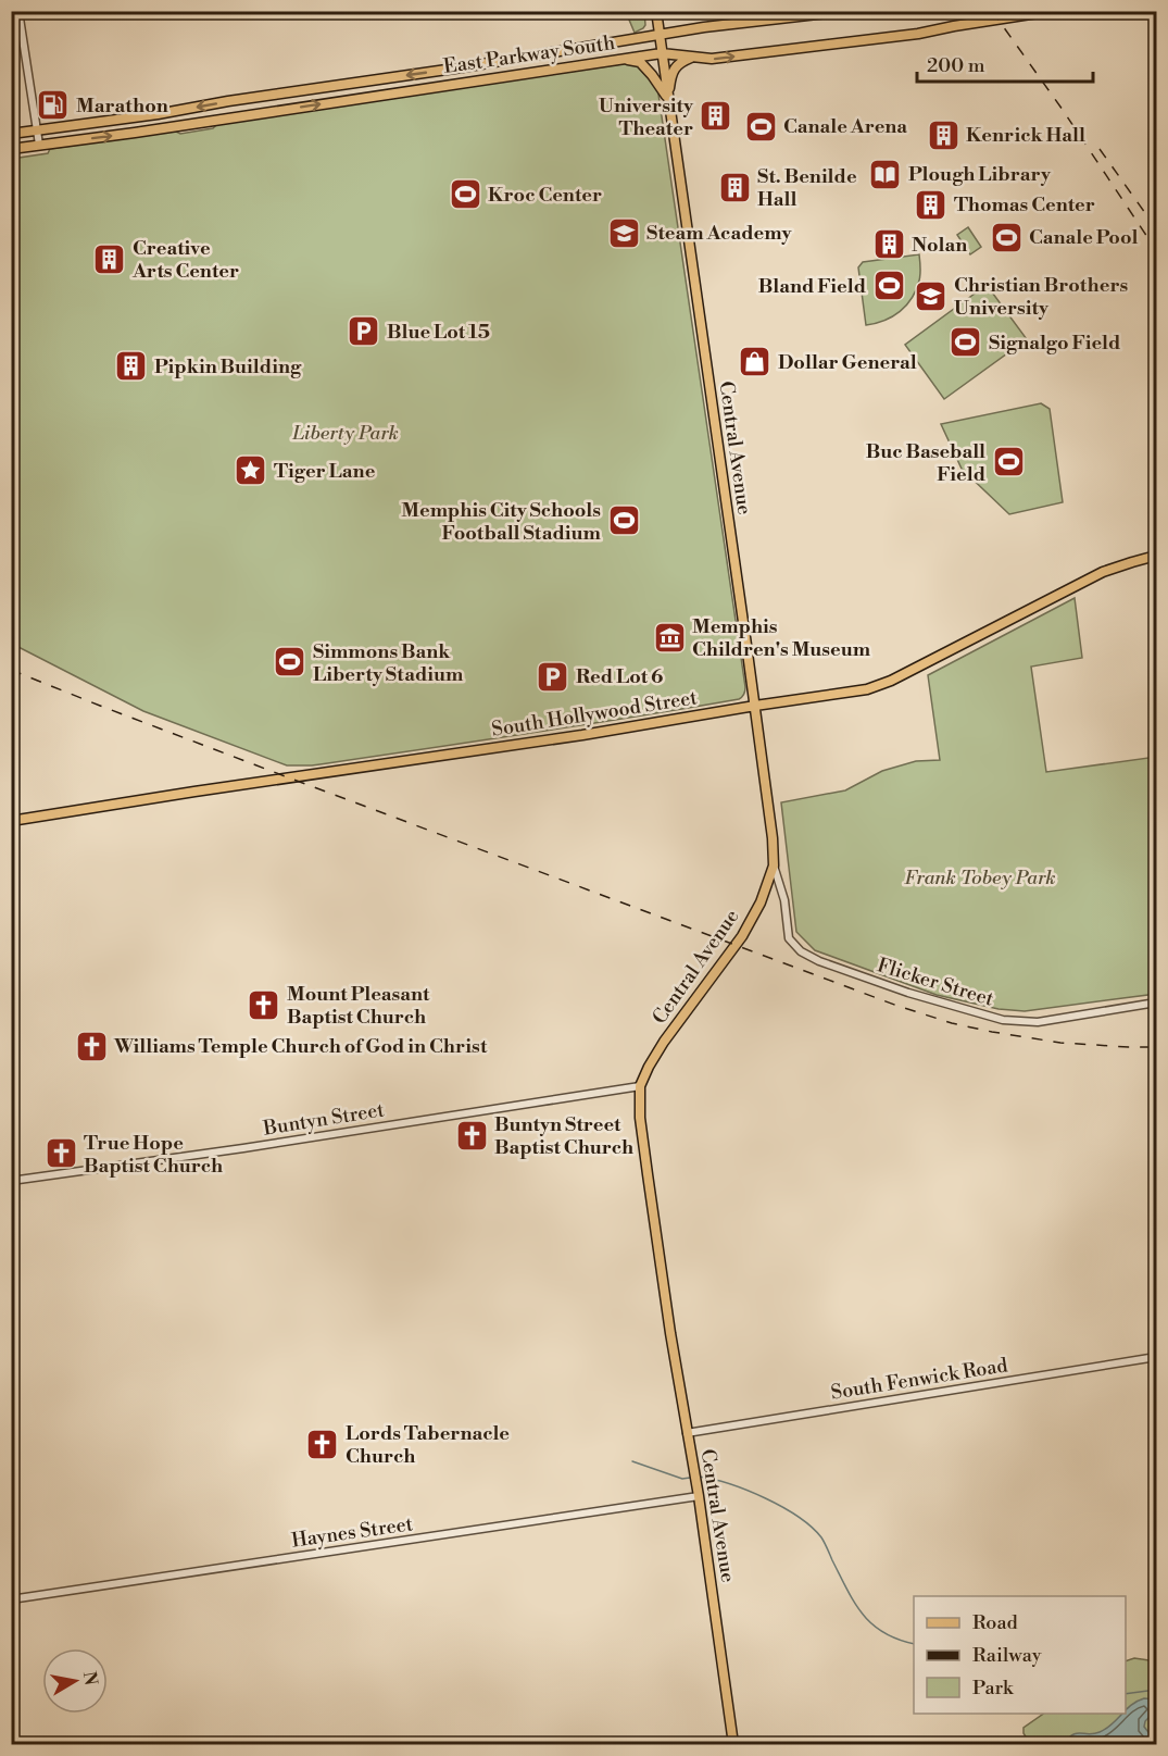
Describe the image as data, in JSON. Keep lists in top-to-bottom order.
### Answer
{
  "streets": {
    "main road": ["East Parkway South", "Central Avenue", "South Hollywood Street"],
    "street": [
      "Flicker Street",
      "Buntyn Street",
      "South Fenwick Road",
      "Haynes Street"
    ]
  },
  "crossings": [
    ["East Parkway South", "Central Avenue"],
    ["Central Avenue", "South Hollywood Street"],
    ["Central Avenue", "Flicker Street"],
    ["Central Avenue", "Buntyn Street"],
    ["Central Avenue", "South Fenwick Road"],
    ["Central Avenue", "Haynes Street"]
  ],
  "parks": ["Liberty Park", "Frank Tobey Park"],
  "places": {
    "fuel station": ["Marathon"],
    "building": [
      "University Theater",
      "Kenrick Hall",
      "St. Benilde Hall",
      "Thomas Center",
      "Nolan",
      "Creative Arts Center",
      "Pipkin Building"
    ],
    "sports": [
      "Canale Arena",
      "Kroc Center",
      "Canale Pool",
      "Bland Field",
      "Signalgo Field",
      "Buc Baseball Field",
      "Memphis City Schools Football Stadium",
      "Simmons Bank Liberty Stadium"
    ],
    "library": ["Plough Library"],
    "school or university": ["Steam Academy", "Christian Brothers University"],
    "parking": ["Blue Lot 15", "Red Lot 6"],
    "shop": ["Dollar General"],
    "place": ["Tiger Lane"],
    "museum": ["Memphis Children's Museum"],
    "church": [
      "Mount Pleasant Baptist Church",
      "Williams Temple Church of God in Christ",
      "Buntyn Street Baptist Church",
      "True Hope Baptist Church",
      "Lords Tabernacle Church"
    ]
  },
  "legend": ["Road", "Railway", "Park"],
  "scale_bar": "200 m",
  "north": "right"
}
